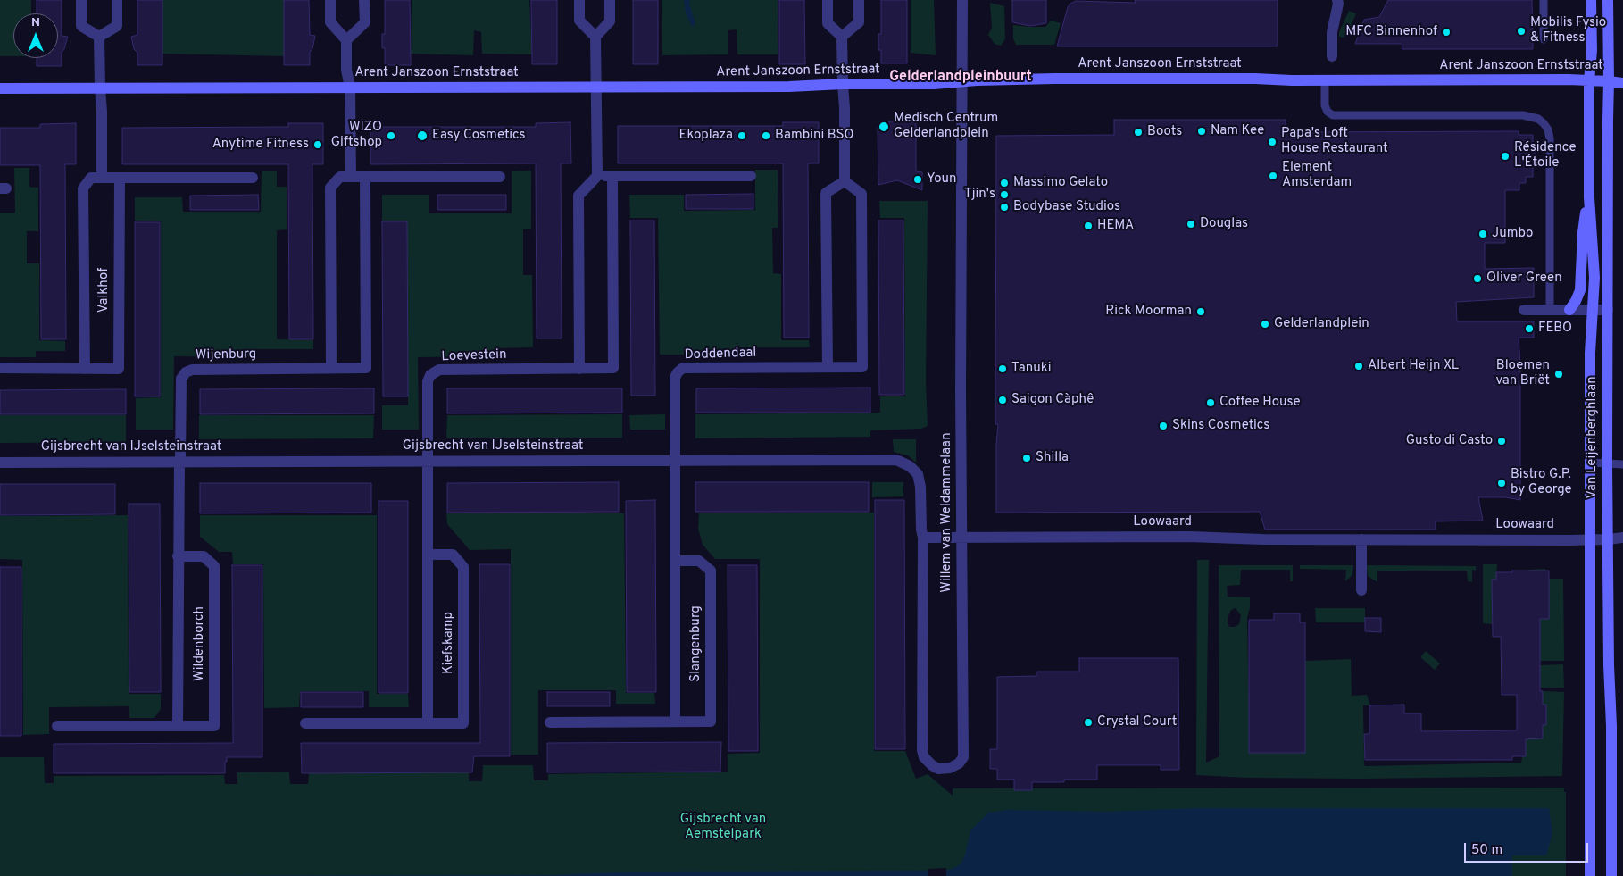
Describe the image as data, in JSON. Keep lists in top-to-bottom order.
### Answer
{
  "streets": {
    "street": [
      "Arent Janszoon Ernststraat",
      "Valkhof",
      "Doddendaal",
      "Wijenburg",
      "Loevestein",
      "Van Leijenberghlaan",
      "Gijsbrecht van IJselsteinstraat",
      "Willem van Weldammelaan",
      "Loowaard",
      "Kiefskamp",
      "Wildenborch",
      "Slangenburg"
    ]
  },
  "crossings": [
    ["Arent Janszoon Ernststraat", "Van Leijenberghlaan"],
    ["Arent Janszoon Ernststraat", "Willem van Weldammelaan"],
    ["Doddendaal", "Gijsbrecht van IJselsteinstraat"],
    ["Doddendaal", "Slangenburg"],
    ["Wijenburg", "Gijsbrecht van IJselsteinstraat"],
    ["Wijenburg", "Wildenborch"],
    ["Loevestein", "Gijsbrecht van IJselsteinstraat"],
    ["Loevestein", "Kiefskamp"],
    ["Van Leijenberghlaan", "Loowaard"],
    ["Gijsbrecht van IJselsteinstraat", "Willem van Weldammelaan"],
    ["Gijsbrecht van IJselsteinstraat", "Loowaard"],
    ["Gijsbrecht van IJselsteinstraat", "Kiefskamp"],
    ["Gijsbrecht van IJselsteinstraat", "Wildenborch"],
    ["Gijsbrecht van IJselsteinstraat", "Slangenburg"],
    ["Willem van Weldammelaan", "Loowaard"]
  ],
  "districts": ["Gelderlandpleinbuurt"],
  "parks": ["Gijsbrecht van Aemstelpark"],
  "places": [
    "Mobilis Fysio & Fitness",
    "MFC Binnenhof",
    "Medisch Centrum Gelderlandplein",
    "Nam Kee",
    "Boots",
    "WIZO Giftshop",
    "Easy Cosmetics",
    "Ekoplaza",
    "Bambini BSO",
    "Papa's Loft House Restaurant",
    "Anytime Fitness",
    "Résidence L'Étoile",
    "Element Amsterdam",
    "Youn",
    "Massimo Gelato",
    "Tjin's",
    "Bodybase Studios",
    "Douglas",
    "HEMA",
    "Jumbo",
    "Oliver Green",
    "Rick Moorman",
    "Gelderlandplein",
    "FEBO",
    "Albert Heijn XL",
    "Tanuki",
    "Bloemen van Briët",
    "Saigon Càphê",
    "Coffee House",
    "Skins Cosmetics",
    "Gusto di Casto",
    "Shilla",
    "Bistro G.P. by George",
    "Crystal Court"
  ],
  "scale_bar": "50 m",
  "north": "top"
}
